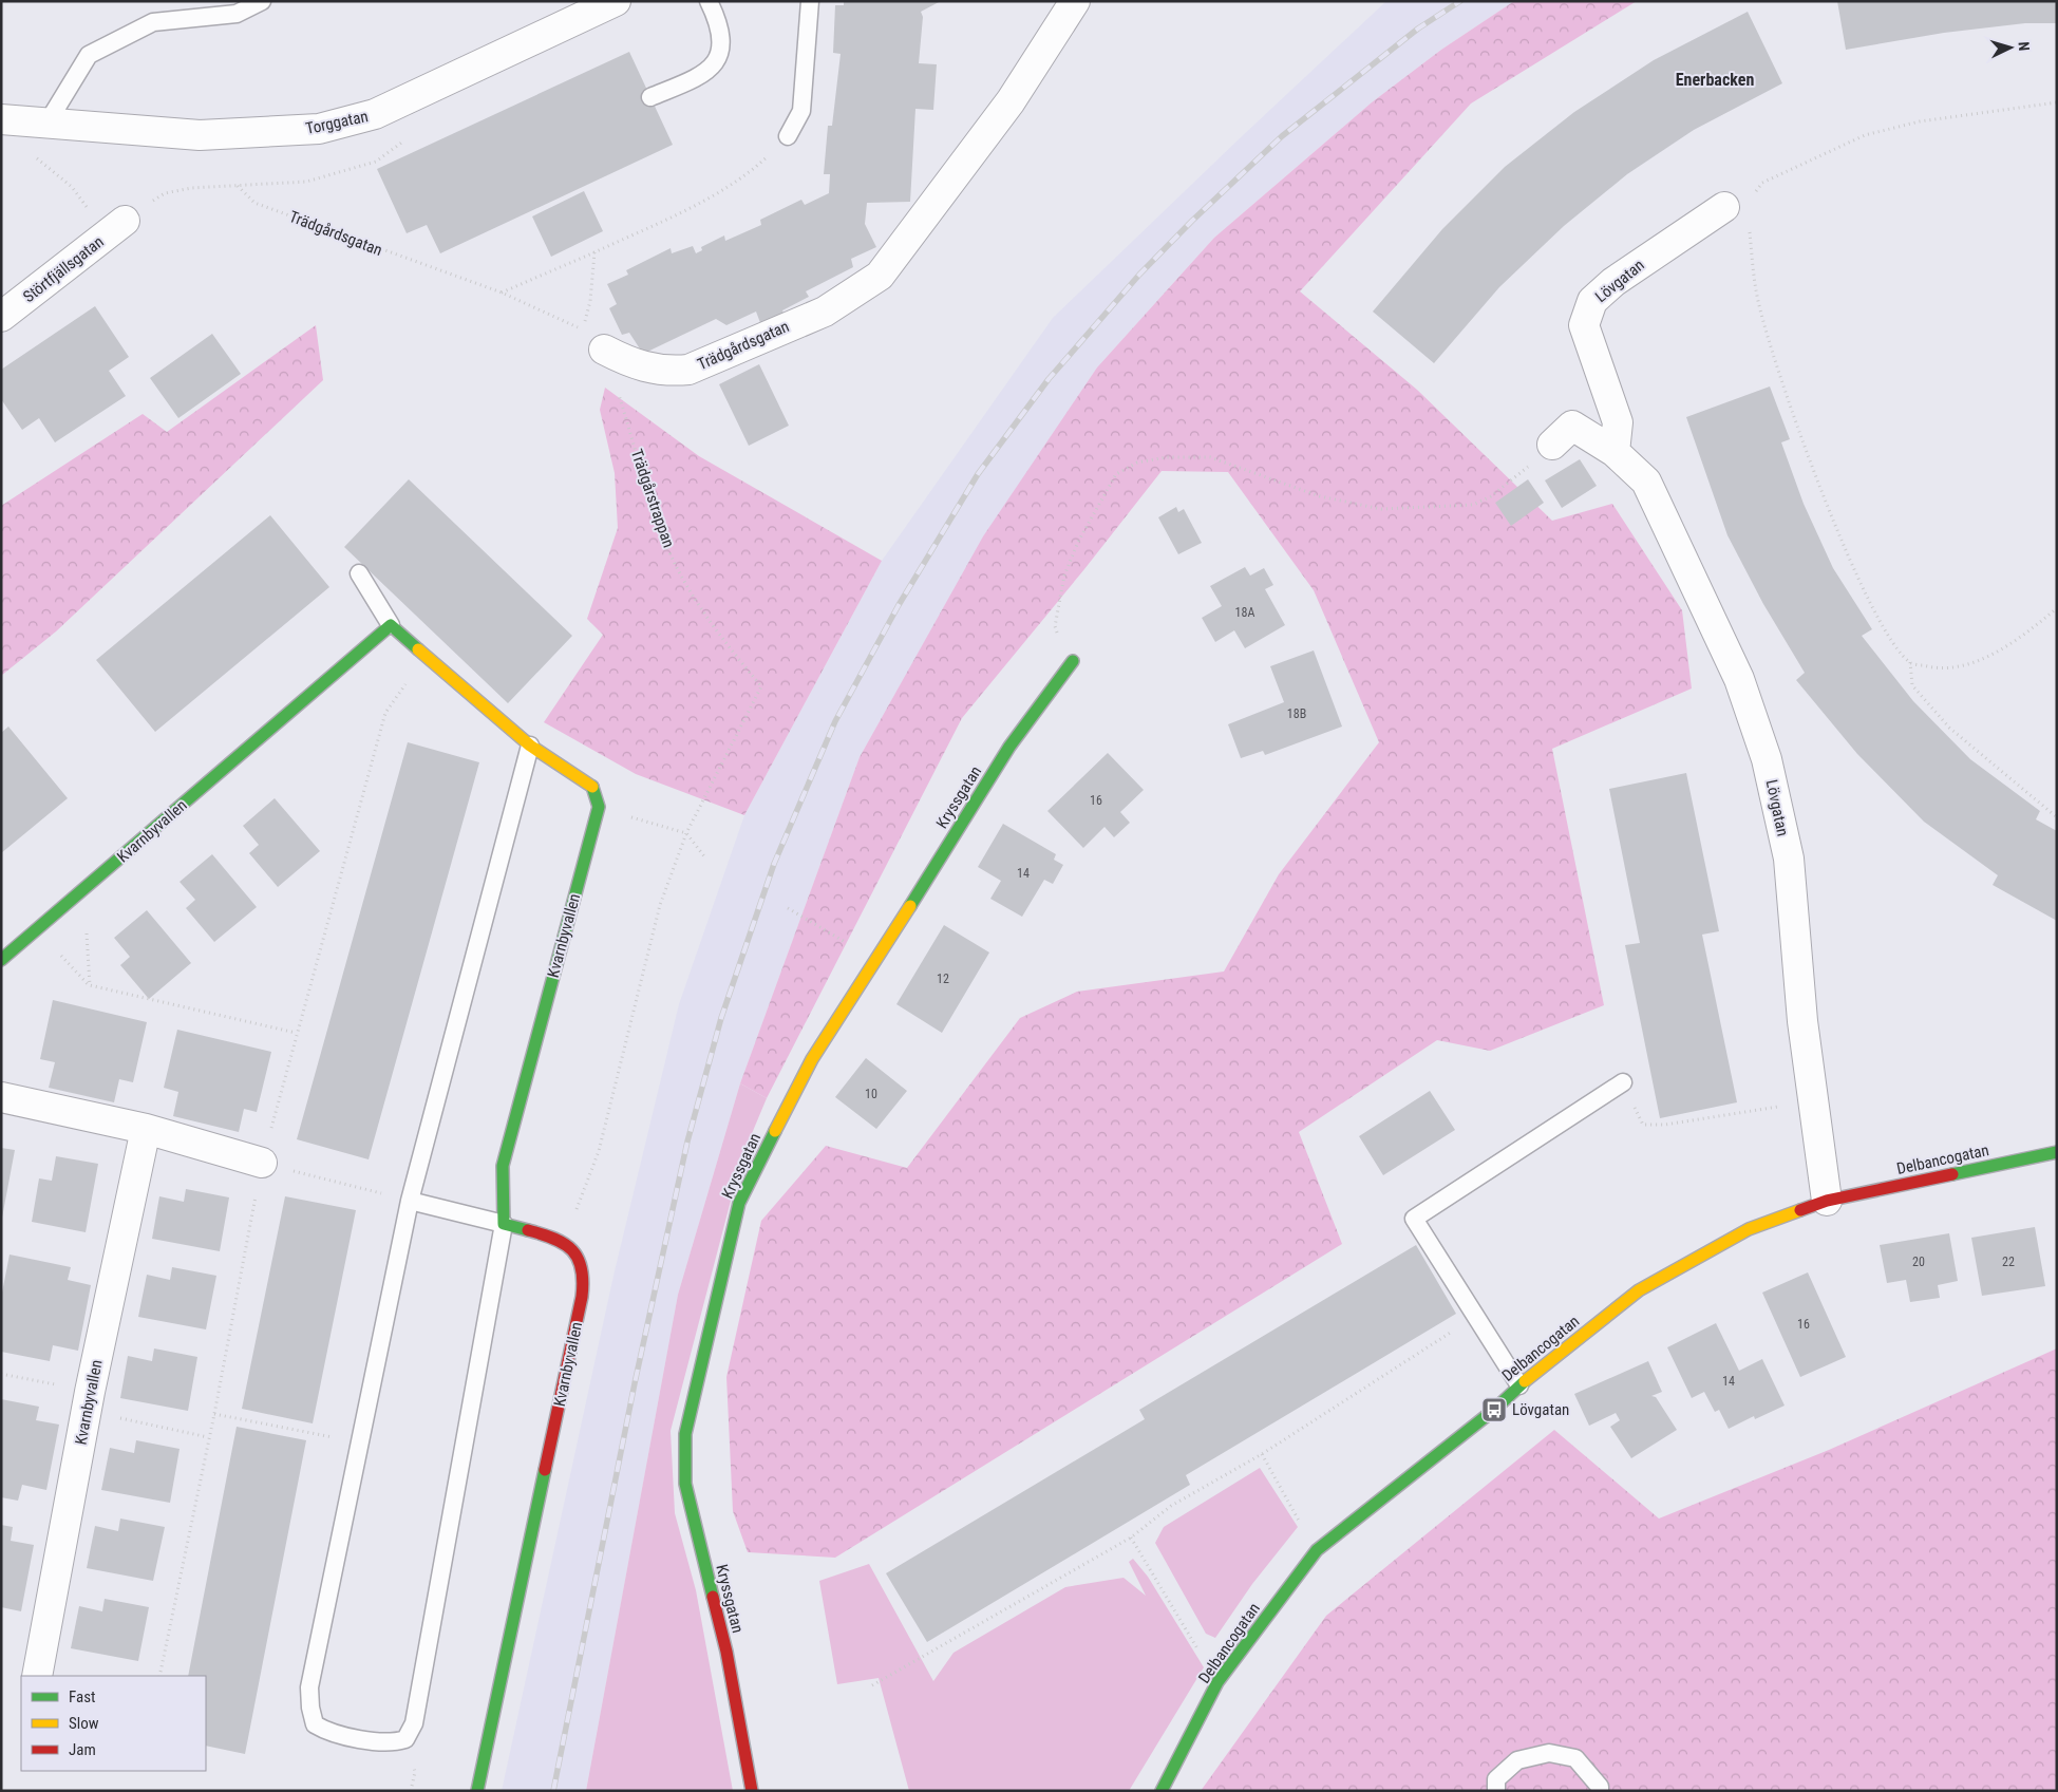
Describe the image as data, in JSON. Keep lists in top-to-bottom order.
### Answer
{
  "streets": {
    "street": [
      "Torggatan",
      "Trädgårdsgatan",
      "Störtfjällsgatan",
      "Lövgatan",
      "Kryssgatan",
      "Kvarnbyvallen",
      "Delbancogatan"
    ],
    "path": ["Trädgårstrappan"]
  },
  "crossings": [
    ["Trädgårdsgatan", "Trädgårstrappan"],
    ["Lövgatan", "Delbancogatan"]
  ],
  "districts": ["Enerbacken"],
  "places": {
    "bus stop": ["Lövgatan"]
  },
  "house_numbers": [
    "18A",
    "18B",
    "16",
    "14",
    "12",
    "10",
    "20",
    "22",
    "16",
    "14"
  ],
  "legend": ["Fast", "Slow", "Jam"],
  "north": "right"
}
